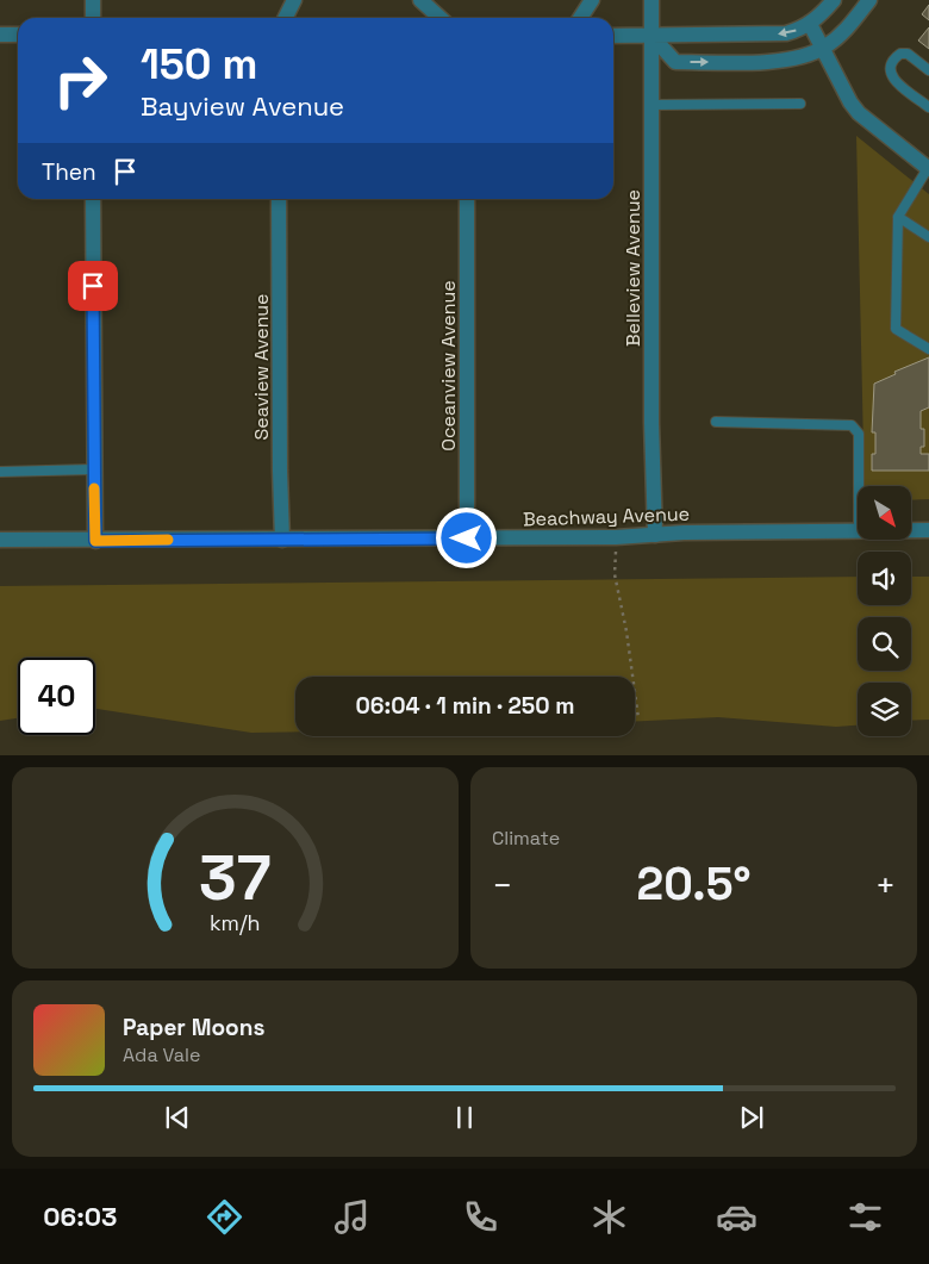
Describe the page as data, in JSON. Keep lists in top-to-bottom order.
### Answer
{
  "streets": {
    "street": [
      "Belleview Avenue",
      "Oceanview Avenue",
      "Seaview Avenue",
      "Beachway Avenue"
    ]
  },
  "crossings": [
    ["Belleview Avenue", "Beachway Avenue"],
    ["Oceanview Avenue", "Beachway Avenue"],
    ["Seaview Avenue", "Beachway Avenue"]
  ],
  "north": "bottom right",
  "page": {
    "turn": ["150 m", "Bayview Avenue"],
    "then": "Then",
    "limit": "40",
    "trip": "06:04 · 1 min · 250 m",
    "tile": "Climate",
    "heat": ["−", "20.5°", "+"],
    "song": ["Paper Moons", "Ada Vale"],
    "tabs": "06:03",
    "gauge": ["37", "km/h"]
  }
}
